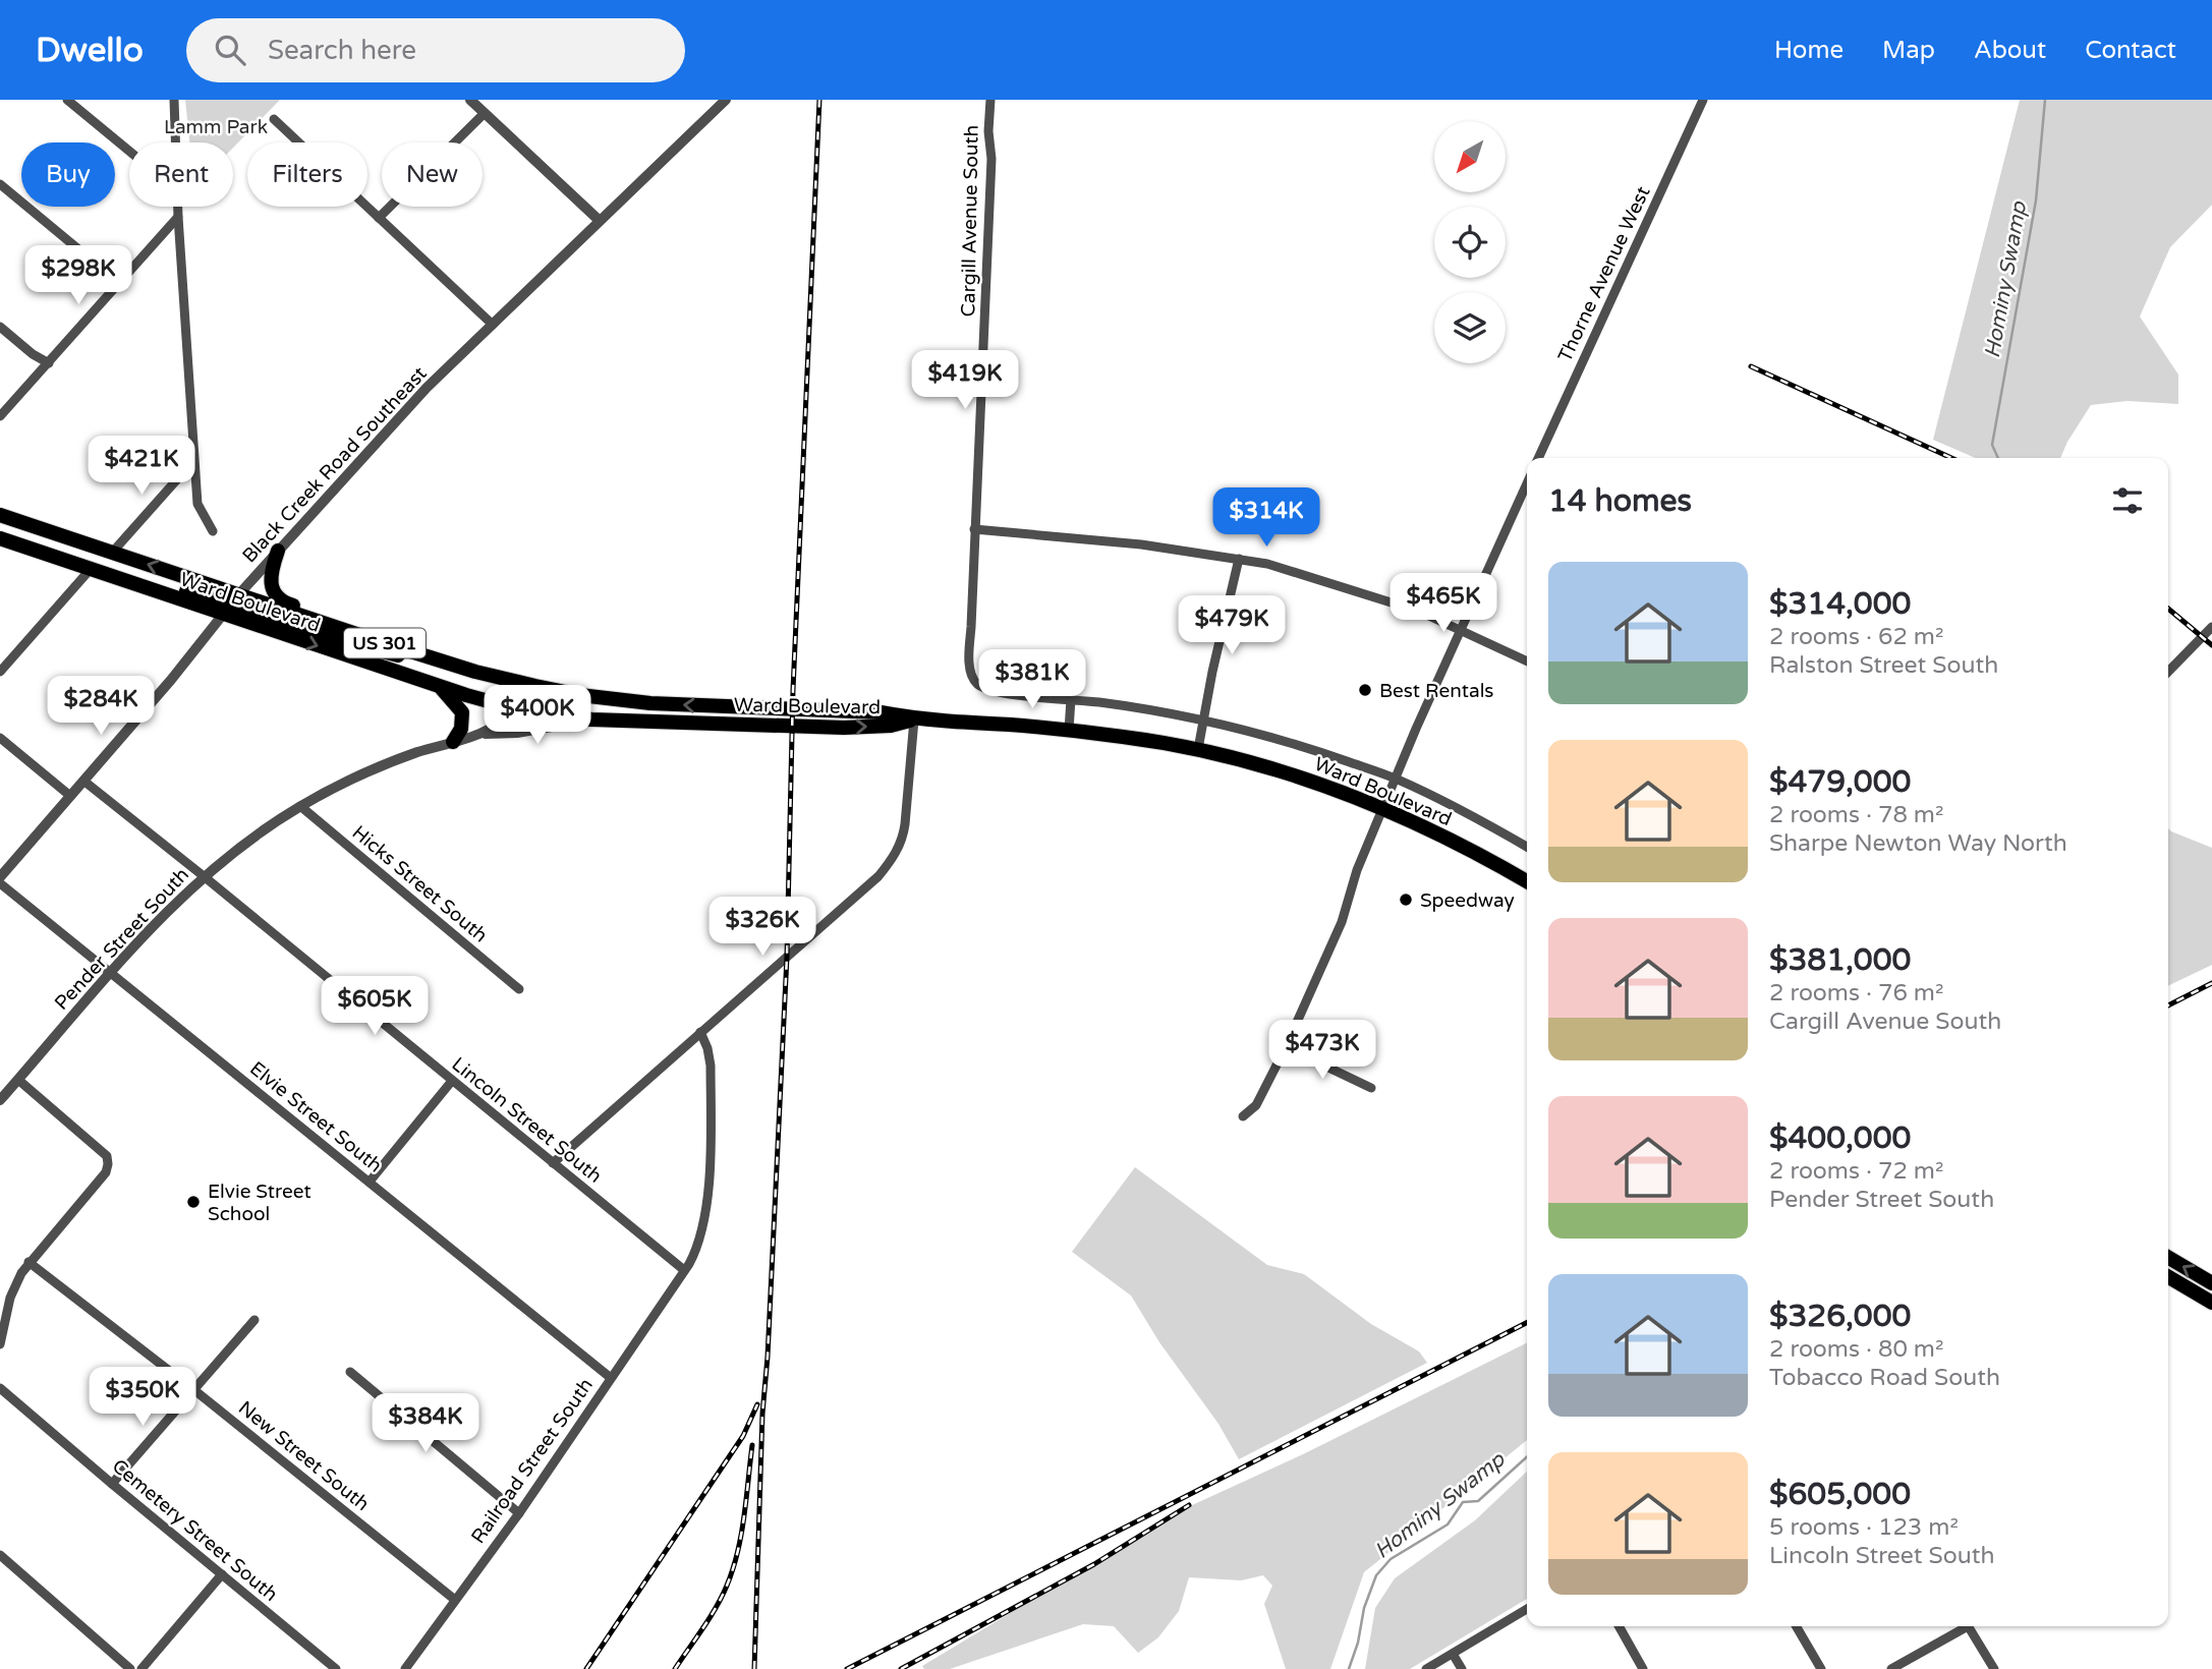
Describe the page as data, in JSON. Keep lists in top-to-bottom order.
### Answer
{
  "streets": {
    "highway": ["Ward Boulevard", "US 301"],
    "street": [
      "Cargill Avenue South",
      "Thorne Avenue West",
      "Black Creek Road Southeast",
      "Hicks Street South",
      "Pender Street South",
      "Elvie Street South",
      "Lincoln Street South",
      "New Street South",
      "Railroad Street South",
      "Cemetery Street South"
    ]
  },
  "crossings": [
    ["Black Creek Road Southeast", "Ward Boulevard"],
    ["Black Creek Road Southeast", "Lincoln Street South"],
    ["Ward Boulevard", "Pender Street South"],
    ["Hicks Street South", "Pender Street South"],
    ["Pender Street South", "Elvie Street South"],
    ["Pender Street South", "Lincoln Street South"],
    ["Elvie Street South", "Railroad Street South"],
    ["Lincoln Street South", "Railroad Street South"],
    ["New Street South", "Railroad Street South"]
  ],
  "water": ["Hominy Swamp"],
  "parks": ["Lamm Park"],
  "places": ["Best Rentals", "Speedway", "Elvie Street School"],
  "north": "bottom left",
  "page": {
    "header": "Dwello",
    "search": "Search here",
    "nav": [
      "Home",
      "Map",
      "About",
      "Contact"
    ],
    "chip": [
      "Buy",
      "Rent",
      "Filters",
      "New"
    ],
    "price": [
      "$298K",
      "$419K",
      "$421K",
      "$314K",
      "$465K",
      "$479K",
      "$381K",
      "$284K",
      "$400K",
      "$326K",
      "$605K",
      "$473K",
      "$350K",
      "$384K"
    ],
    "heading": "14 homes",
    "list": [
      {
        "name": "$314,000",
        "note": "2 rooms · 62 m² · Ralston Street South"
      },
      {
        "name": "$479,000",
        "note": "2 rooms · 78 m² · Sharpe Newton Way North"
      },
      {
        "name": "$381,000",
        "note": "2 rooms · 76 m² · Cargill Avenue South"
      },
      {
        "name": "$400,000",
        "note": "2 rooms · 72 m² · Pender Street South"
      },
      {
        "name": "$326,000",
        "note": "2 rooms · 80 m² · Tobacco Road South"
      },
      {
        "name": "$605,000",
        "note": "5 rooms · 123 m² · Lincoln Street South"
      }
    ]
  }
}
